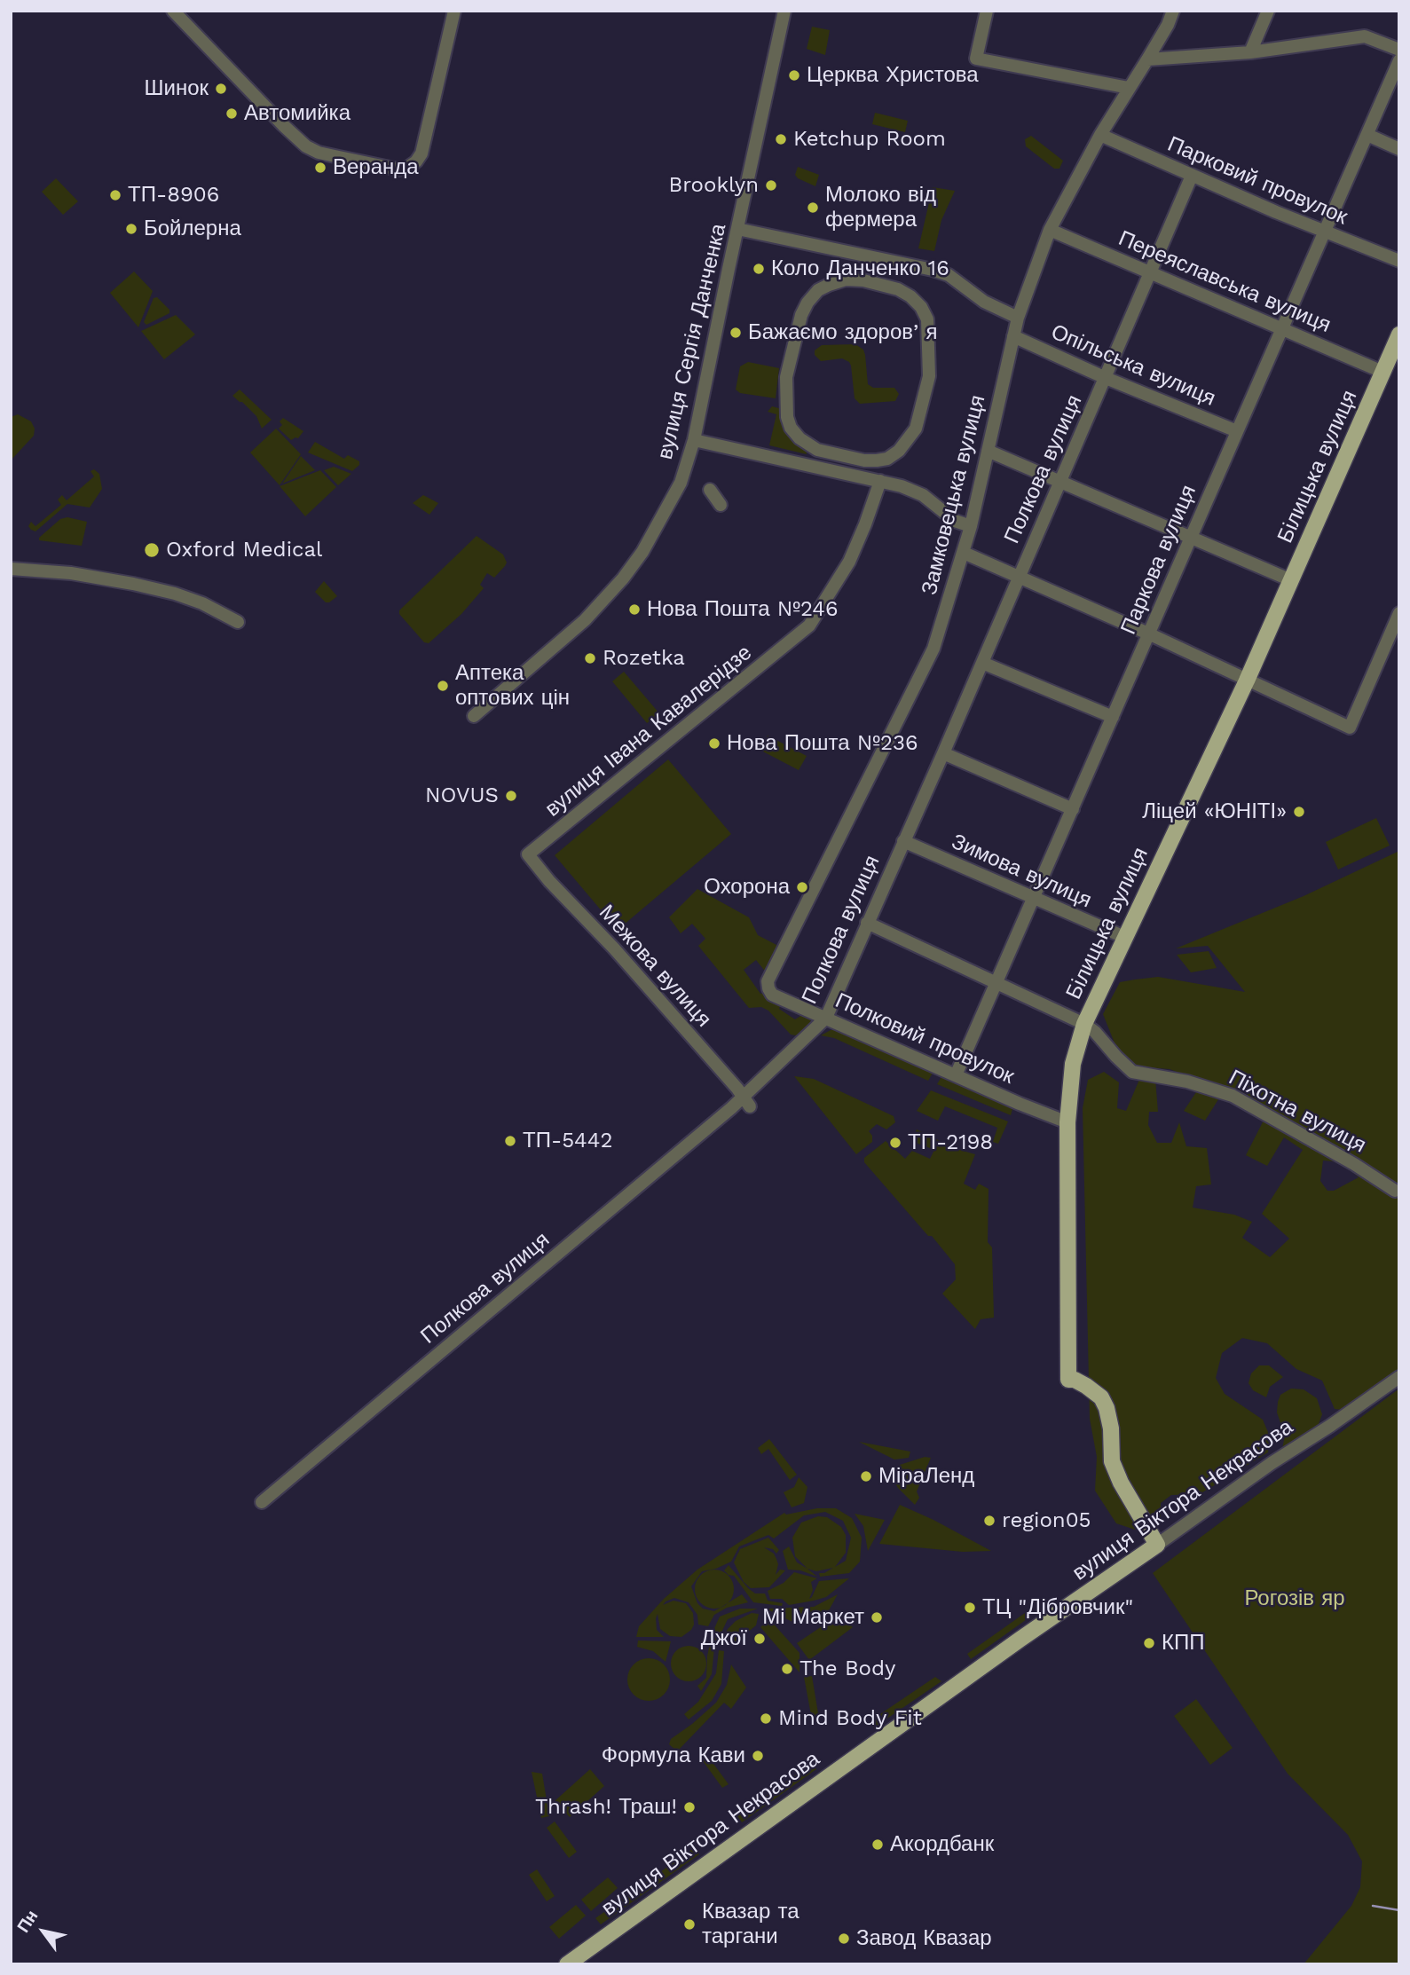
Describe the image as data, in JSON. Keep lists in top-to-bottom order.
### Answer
{
  "streets": {
    "main road": ["Білицька вулиця", "вулиця Віктора Некрасова"],
    "street": [
      "Парковий провулок",
      "Переяславська вулиця",
      "вулиця Сергія Данченка",
      "Опільська вулиця",
      "Полкова вулиця",
      "Замковецька вулиця",
      "Паркова вулиця",
      "вулиця Івана Кавалерідзе",
      "Зимова вулиця",
      "Межова вулиця",
      "Полковий провулок",
      "Піхотна вулиця"
    ]
  },
  "crossings": [
    ["Парковий провулок", "Полкова вулиця"],
    ["Парковий провулок", "Замковецька вулиця"],
    ["Парковий провулок", "Паркова вулиця"],
    ["Переяславська вулиця", "Білицька вулиця"],
    ["Переяславська вулиця", "Полкова вулиця"],
    ["Переяславська вулиця", "Замковецька вулиця"],
    ["Переяславська вулиця", "Паркова вулиця"],
    ["Опільська вулиця", "Полкова вулиця"],
    ["Опільська вулиця", "Замковецька вулиця"],
    ["Опільська вулиця", "Паркова вулиця"],
    ["Білицька вулиця", "Зимова вулиця"],
    ["Білицька вулиця", "Полковий провулок"],
    ["Білицька вулиця", "Піхотна вулиця"],
    ["Білицька вулиця", "вулиця Віктора Некрасова"],
    ["Полкова вулиця", "Зимова вулиця"],
    ["Полкова вулиця", "Межова вулиця"],
    ["Полкова вулиця", "Полковий провулок"],
    ["Полкова вулиця", "Піхотна вулиця"],
    ["Замковецька вулиця", "Полковий провулок"],
    ["Паркова вулиця", "Зимова вулиця"],
    ["Паркова вулиця", "Полковий провулок"],
    ["Паркова вулиця", "Піхотна вулиця"],
    ["вулиця Івана Кавалерідзе", "Межова вулиця"]
  ],
  "parks": ["Рогозів яр"],
  "places": [
    "Церква Христова",
    "Шинок",
    "Автомийка",
    "Ketchup Room",
    "Веранда",
    "Brooklyn",
    "ТП-8906",
    "Молоко від фермера",
    "Бойлерна",
    "Коло Данченко 16",
    "Бажаємо здоровʼя",
    "Oxford Medical",
    "Нова Пошта №246",
    "Rozetka",
    "Аптека оптових цін",
    "Нова Пошта №236",
    "NOVUS",
    "Ліцей «ЮНІТІ»",
    "Охорона",
    "ТП-5442",
    "ТП-2198",
    "МіраЛенд",
    "region05",
    "ТЦ \"Дібровчик\"",
    "Мі Маркет",
    "Джої",
    "КПП",
    "The Body",
    "Mind Body Fit",
    "Формула Кави",
    "Thrash! Траш!",
    "Акордбанк",
    "Квазар та таргани",
    "Завод Квазар"
  ],
  "north": "top left"
}
